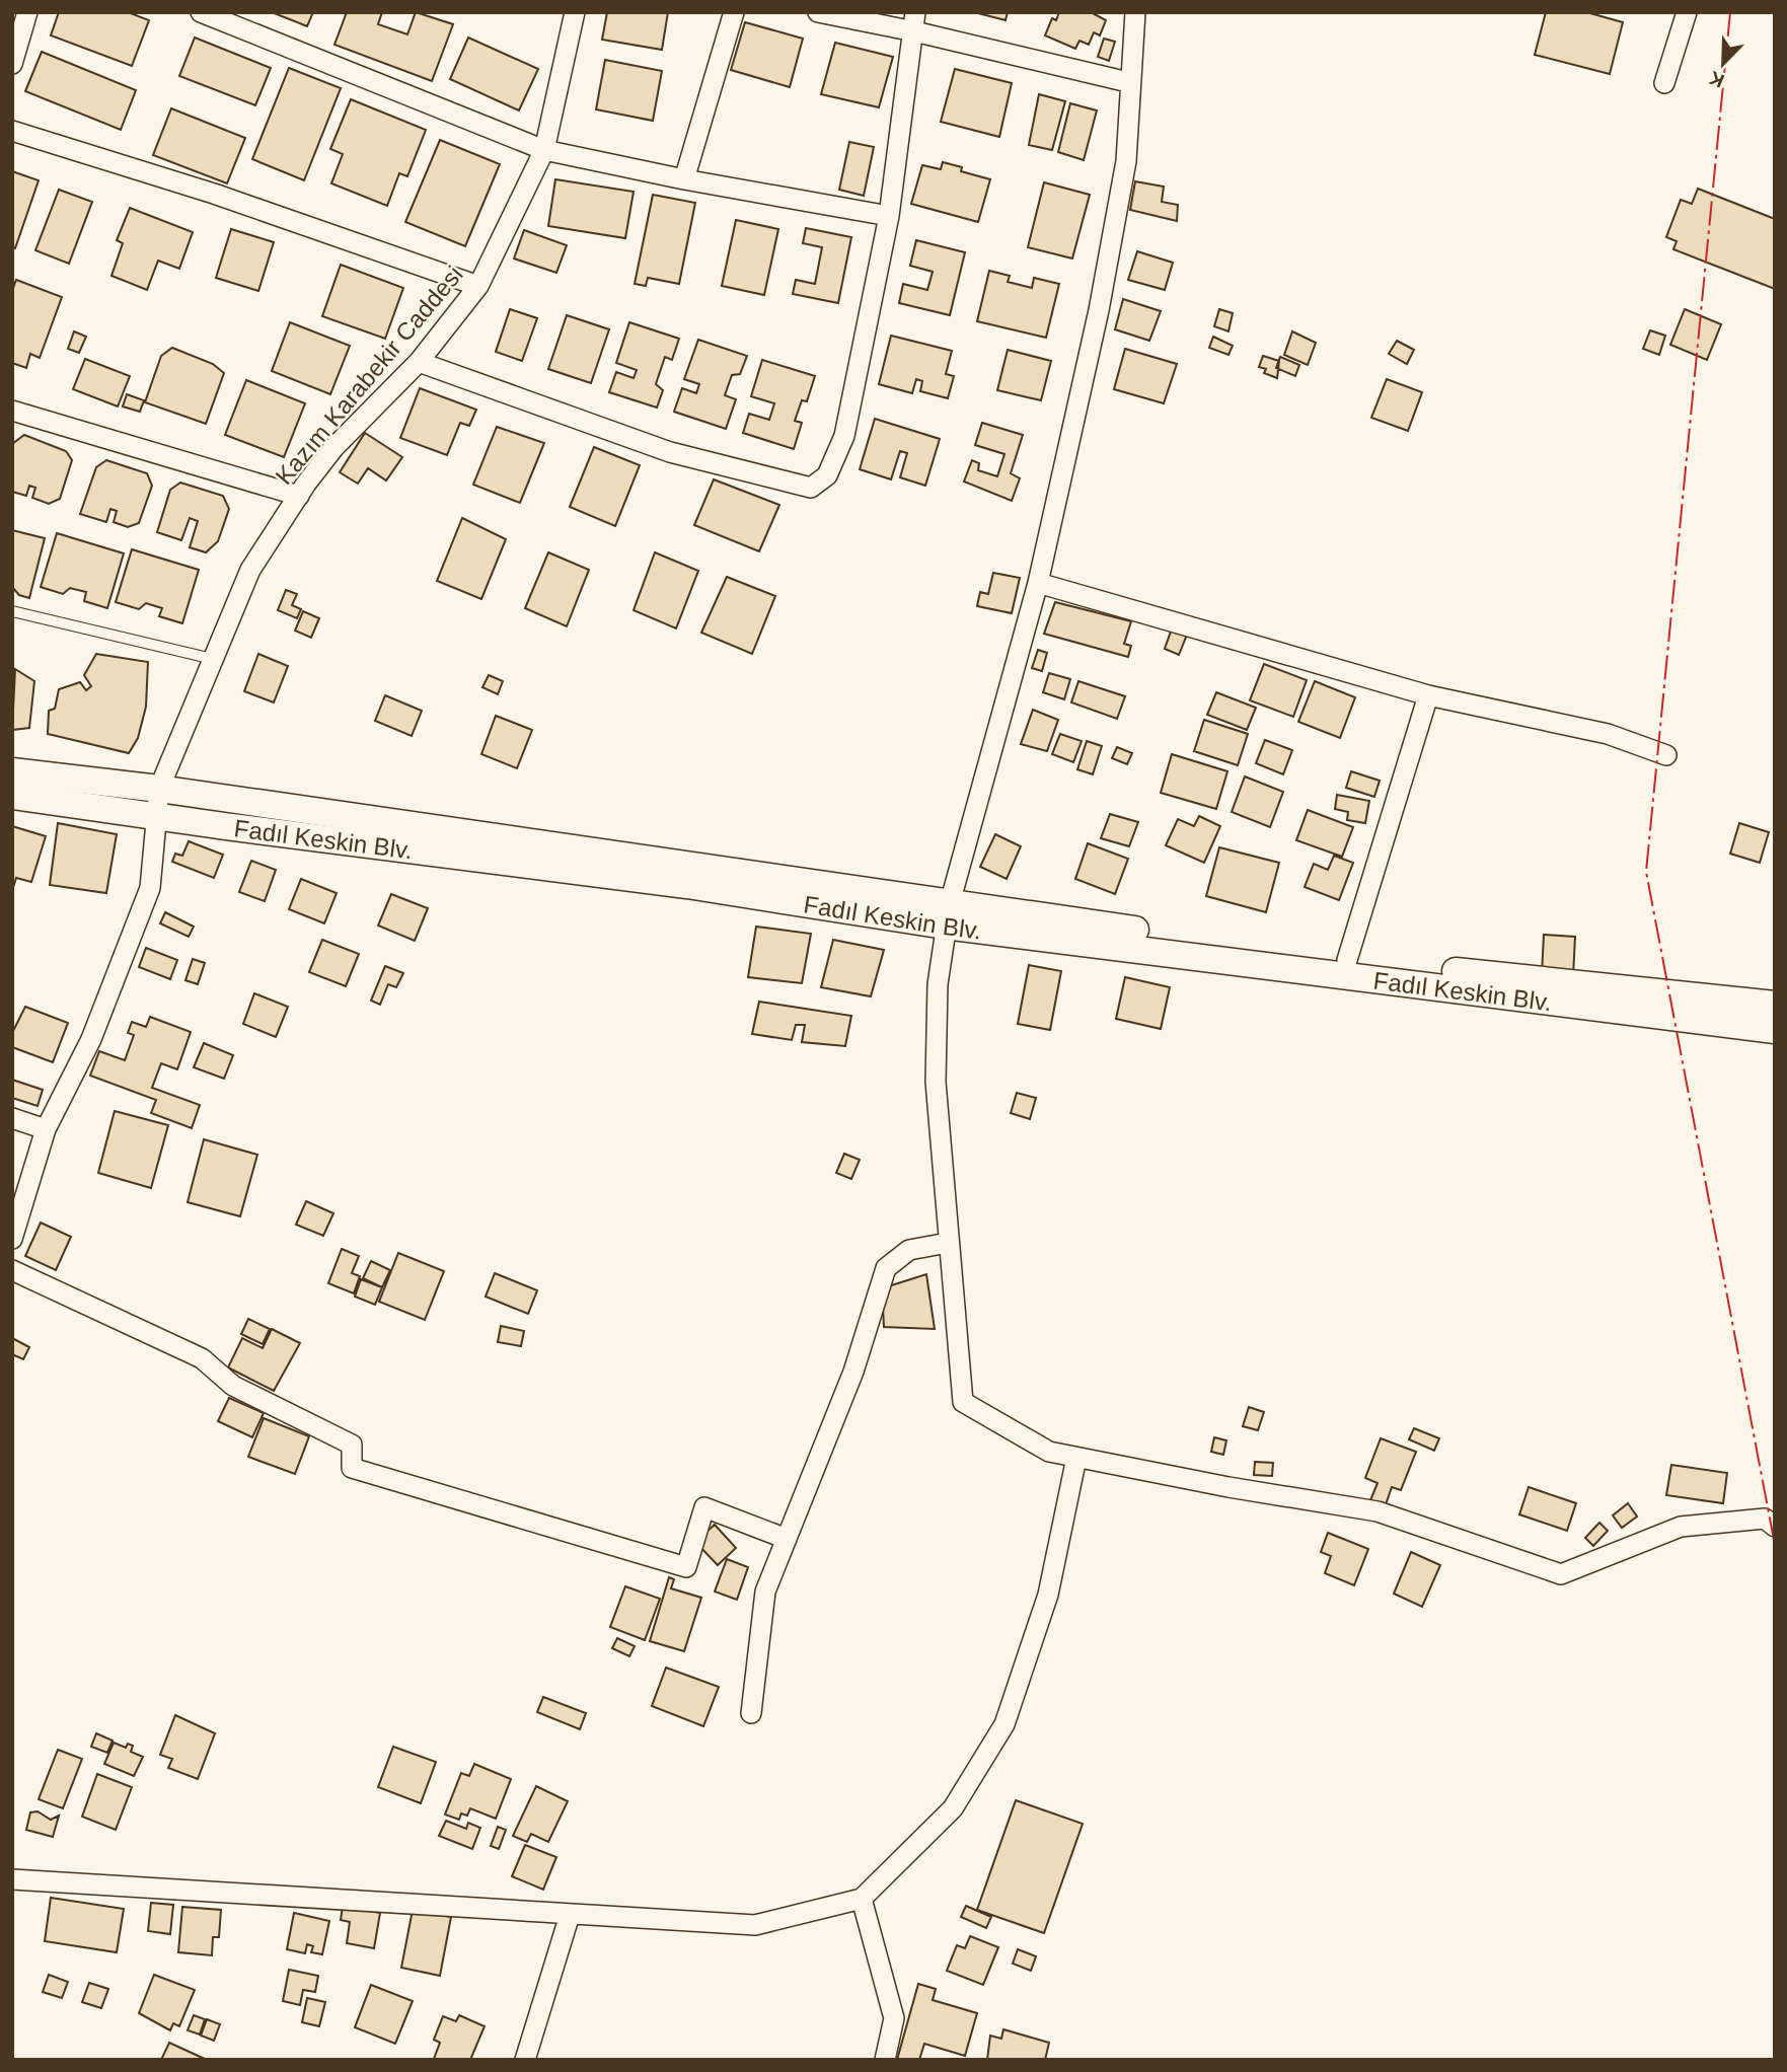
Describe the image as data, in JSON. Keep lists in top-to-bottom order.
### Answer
{
  "streets": {
    "street": ["Kazım Karabekir Caddesi", "Fadıl Keskin Blv."]
  },
  "crossings": [
    ["Kazım Karabekir Caddesi", "Fadıl Keskin Blv."]
  ],
  "north": "bottom left"
}
